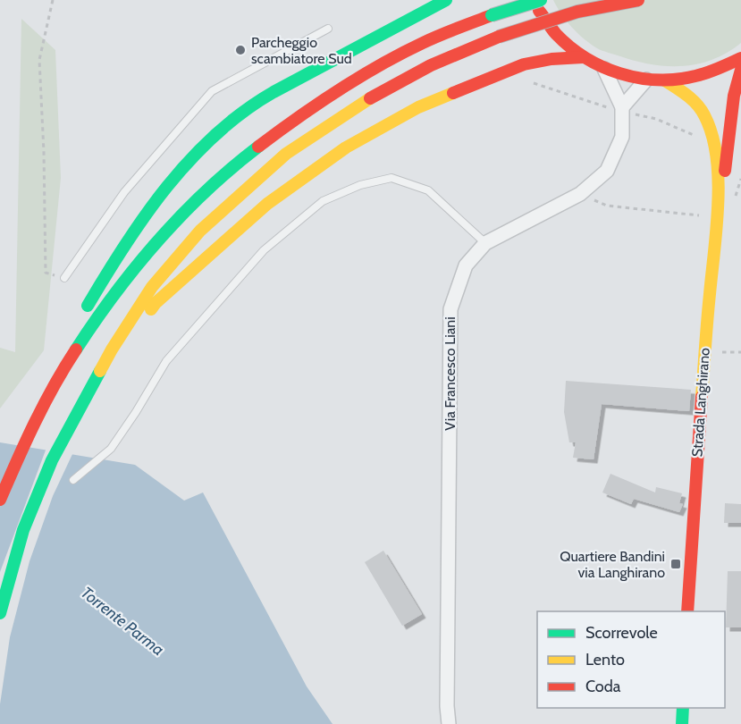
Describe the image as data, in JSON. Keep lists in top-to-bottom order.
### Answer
{
  "streets": {
    "main road": ["Strada Langhirano"],
    "street": ["Via Francesco Liani"]
  },
  "crossings": [
    ["Via Francesco Liani", "Strada Langhirano"]
  ],
  "water": ["Torrente Parma"],
  "places": {
    "other": ["Parcheggio scambiatore Sud"],
    "transit": ["Quartiere Bandini via Langhirano"]
  },
  "legend": ["Scorrevole", "Lento", "Coda"]
}
